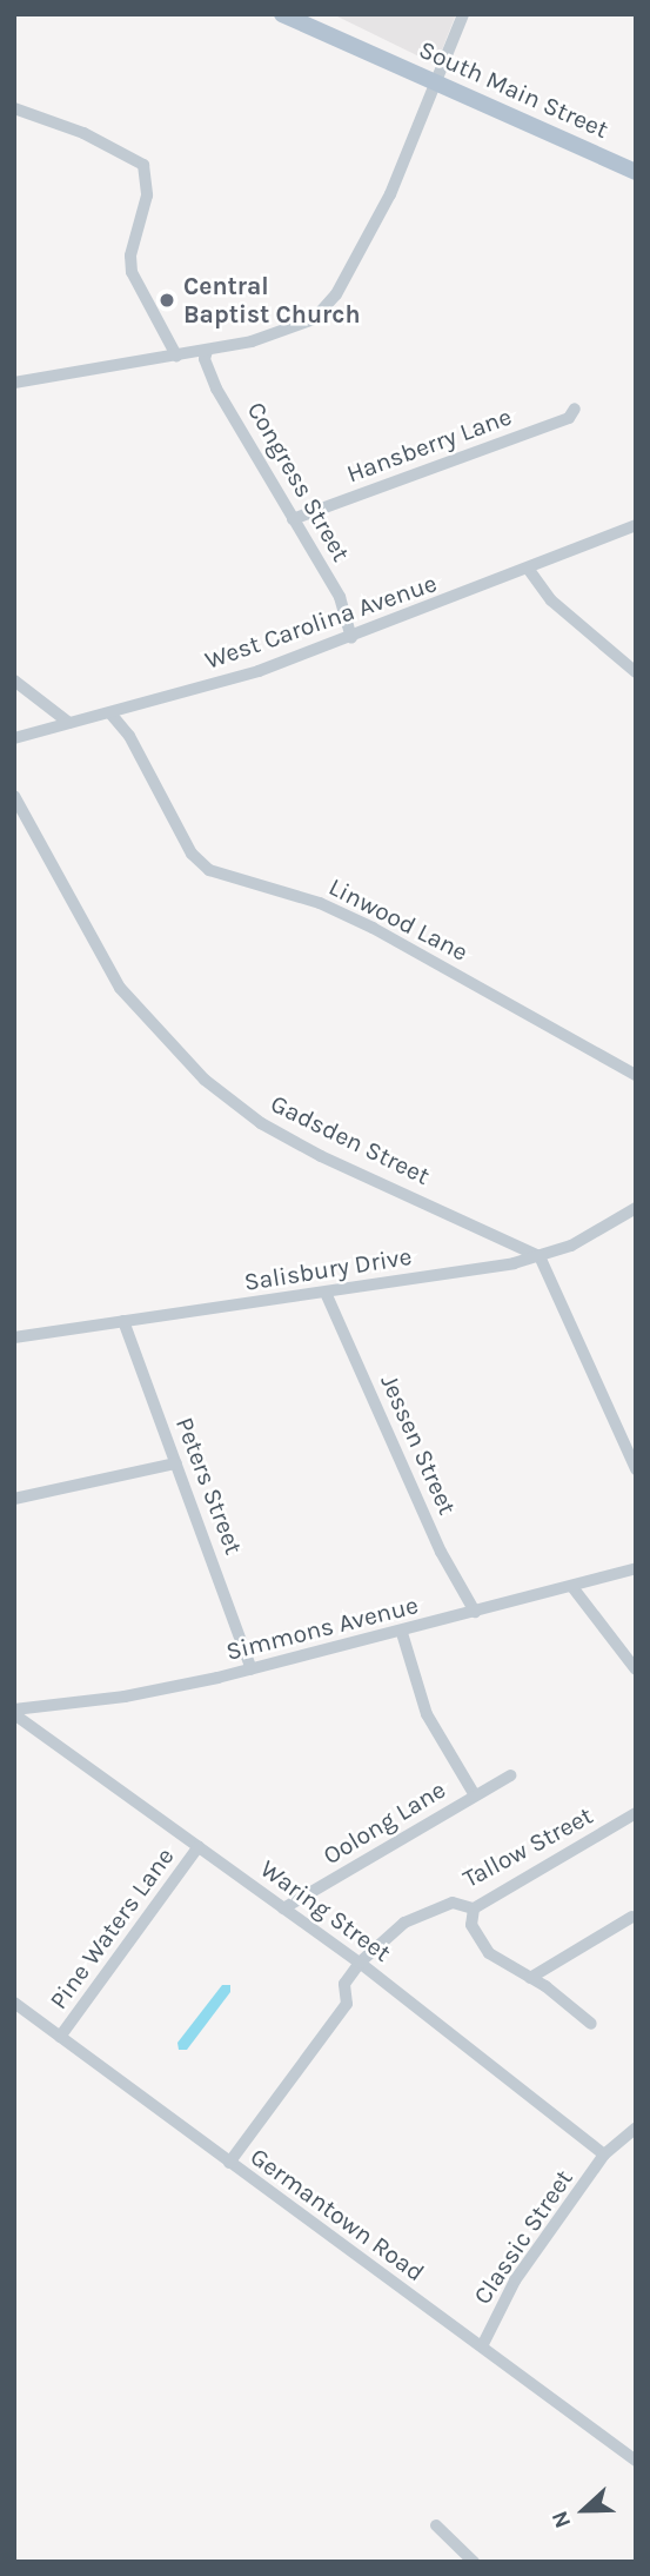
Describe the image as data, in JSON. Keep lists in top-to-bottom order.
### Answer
{
  "streets": {
    "main road": ["South Main Street"],
    "street": [
      "Hansberry Lane",
      "Congress Street",
      "West Carolina Avenue",
      "Linwood Lane",
      "Gadsden Street",
      "Salisbury Drive",
      "Jessen Street",
      "Peters Street",
      "Simmons Avenue",
      "Oolong Lane",
      "Tallow Street",
      "Waring Street",
      "Pine Waters Lane",
      "Germantown Road",
      "Classic Street"
    ]
  },
  "crossings": [
    ["Hansberry Lane", "Congress Street"],
    ["Congress Street", "West Carolina Avenue"],
    ["West Carolina Avenue", "Linwood Lane"],
    ["Gadsden Street", "Salisbury Drive"],
    ["Salisbury Drive", "Jessen Street"],
    ["Salisbury Drive", "Peters Street"],
    ["Jessen Street", "Simmons Avenue"],
    ["Peters Street", "Simmons Avenue"],
    ["Simmons Avenue", "Waring Street"],
    ["Oolong Lane", "Waring Street"],
    ["Tallow Street", "Waring Street"],
    ["Waring Street", "Pine Waters Lane"],
    ["Waring Street", "Classic Street"],
    ["Pine Waters Lane", "Germantown Road"],
    ["Germantown Road", "Classic Street"]
  ],
  "places": ["Central Baptist Church"],
  "north": "left"
}
